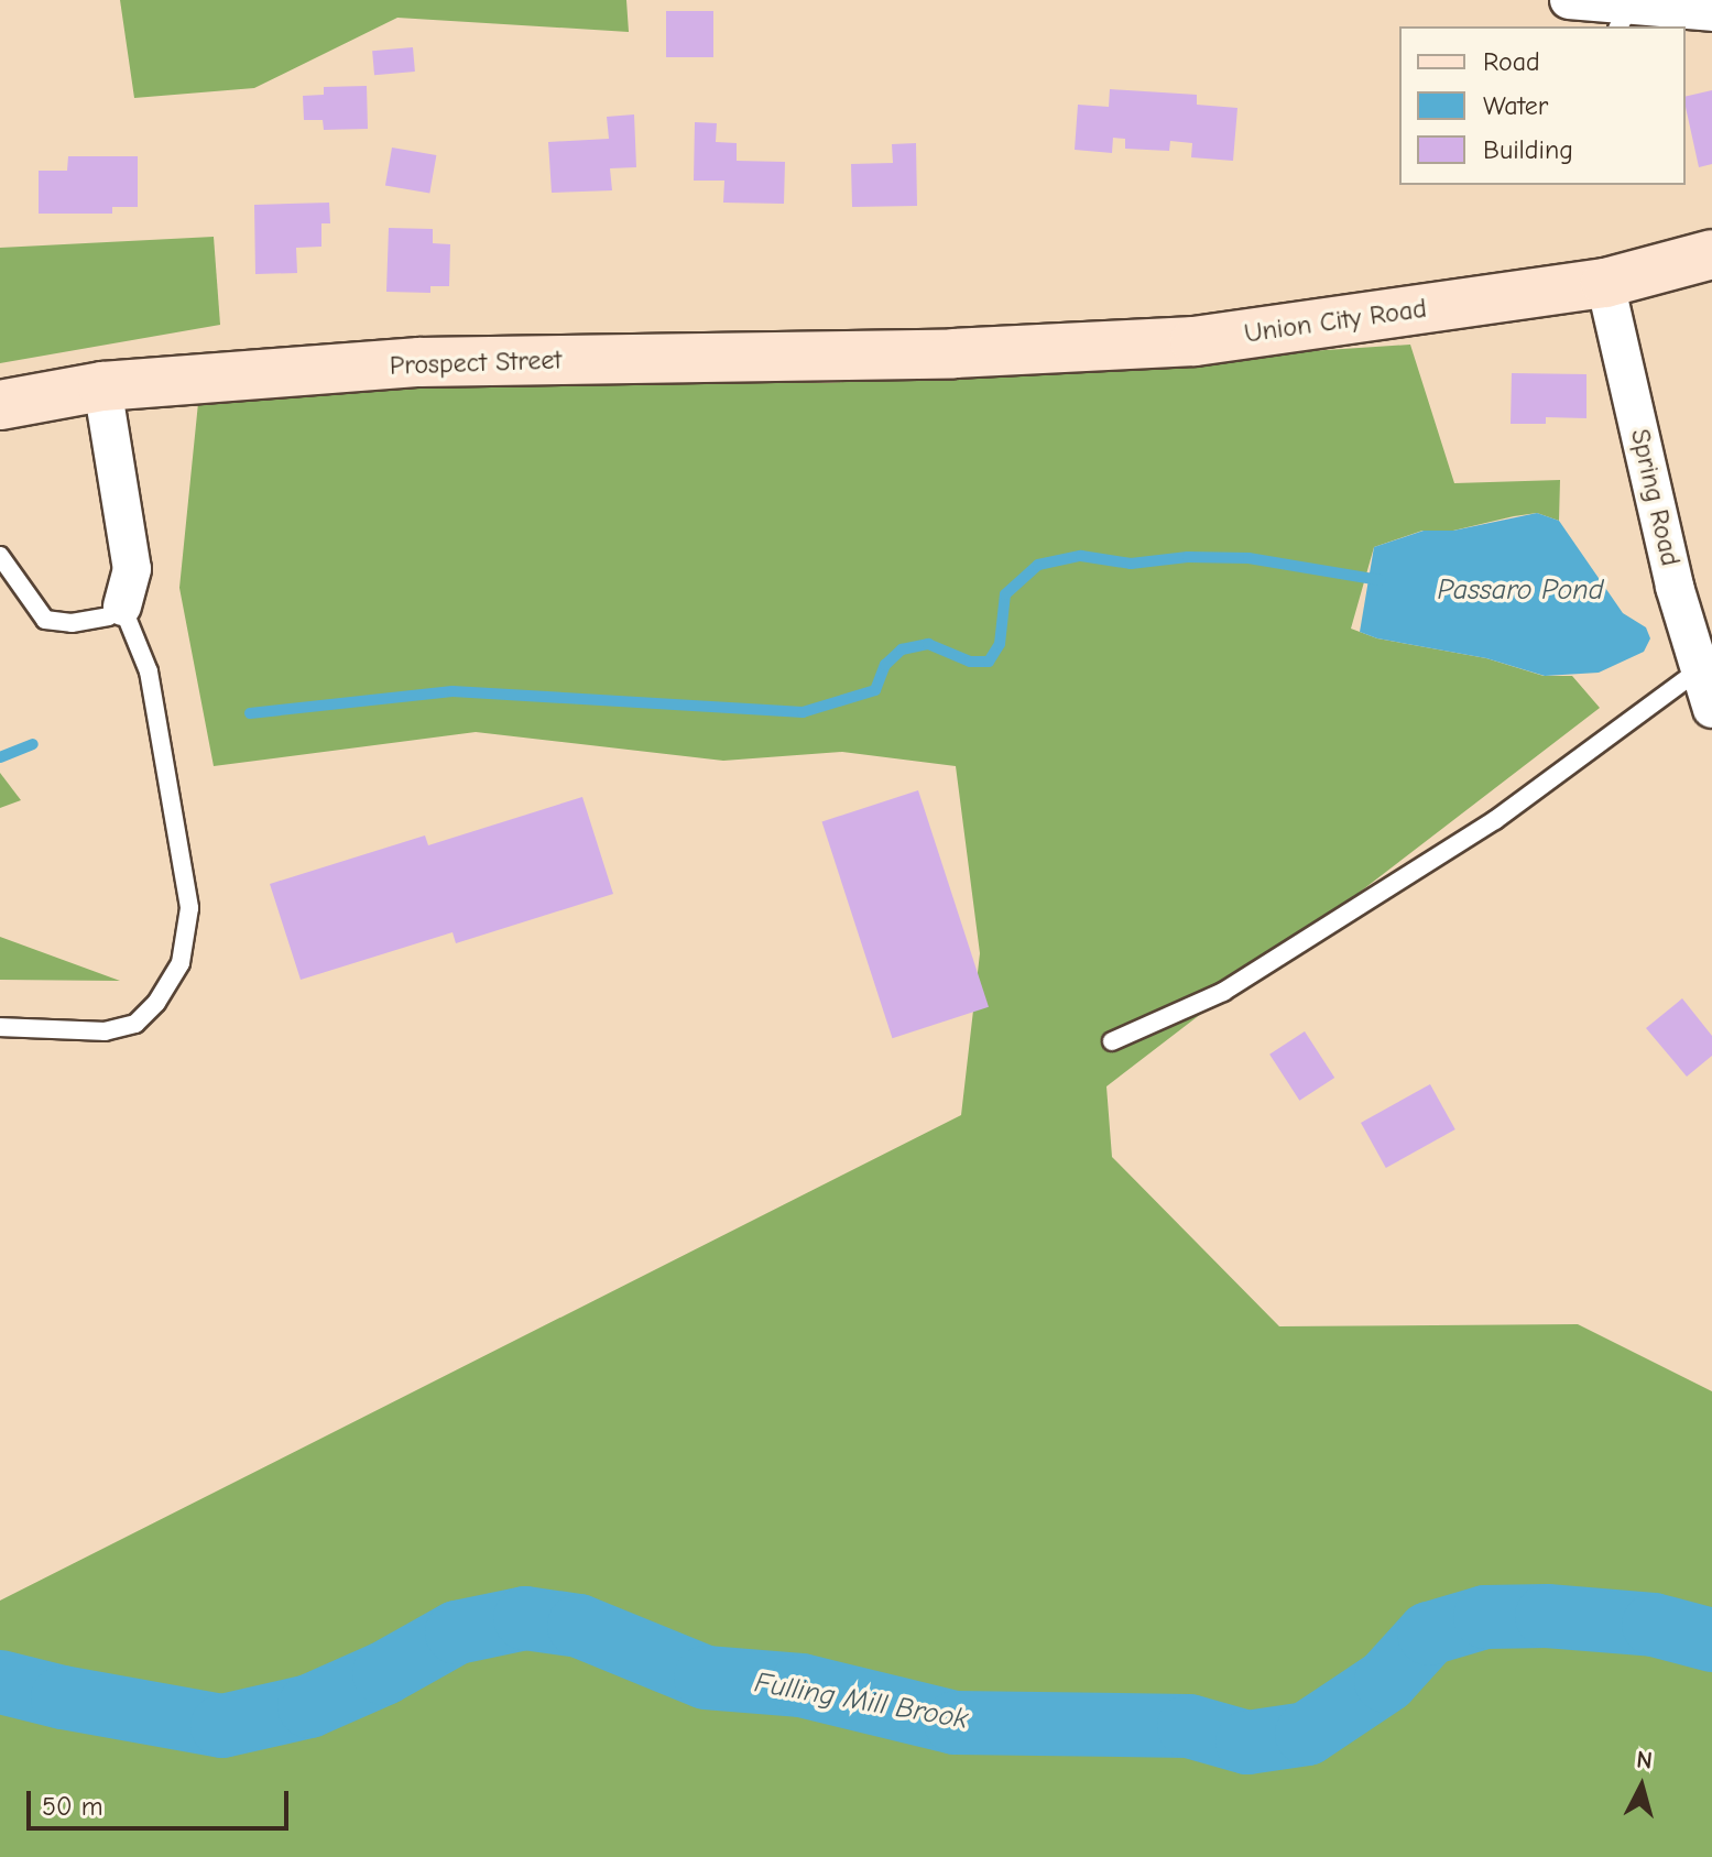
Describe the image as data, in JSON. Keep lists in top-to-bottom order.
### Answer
{
  "streets": {
    "main road": ["Union City Road", "Prospect Street"],
    "street": ["Spring Road"]
  },
  "crossings": [
    ["Union City Road", "Prospect Street"],
    ["Union City Road", "Spring Road"]
  ],
  "water": ["Passaro Pond", "Fulling Mill Brook"],
  "legend": ["Road", "Water", "Building"],
  "scale_bar": "50 m",
  "north": "top"
}
